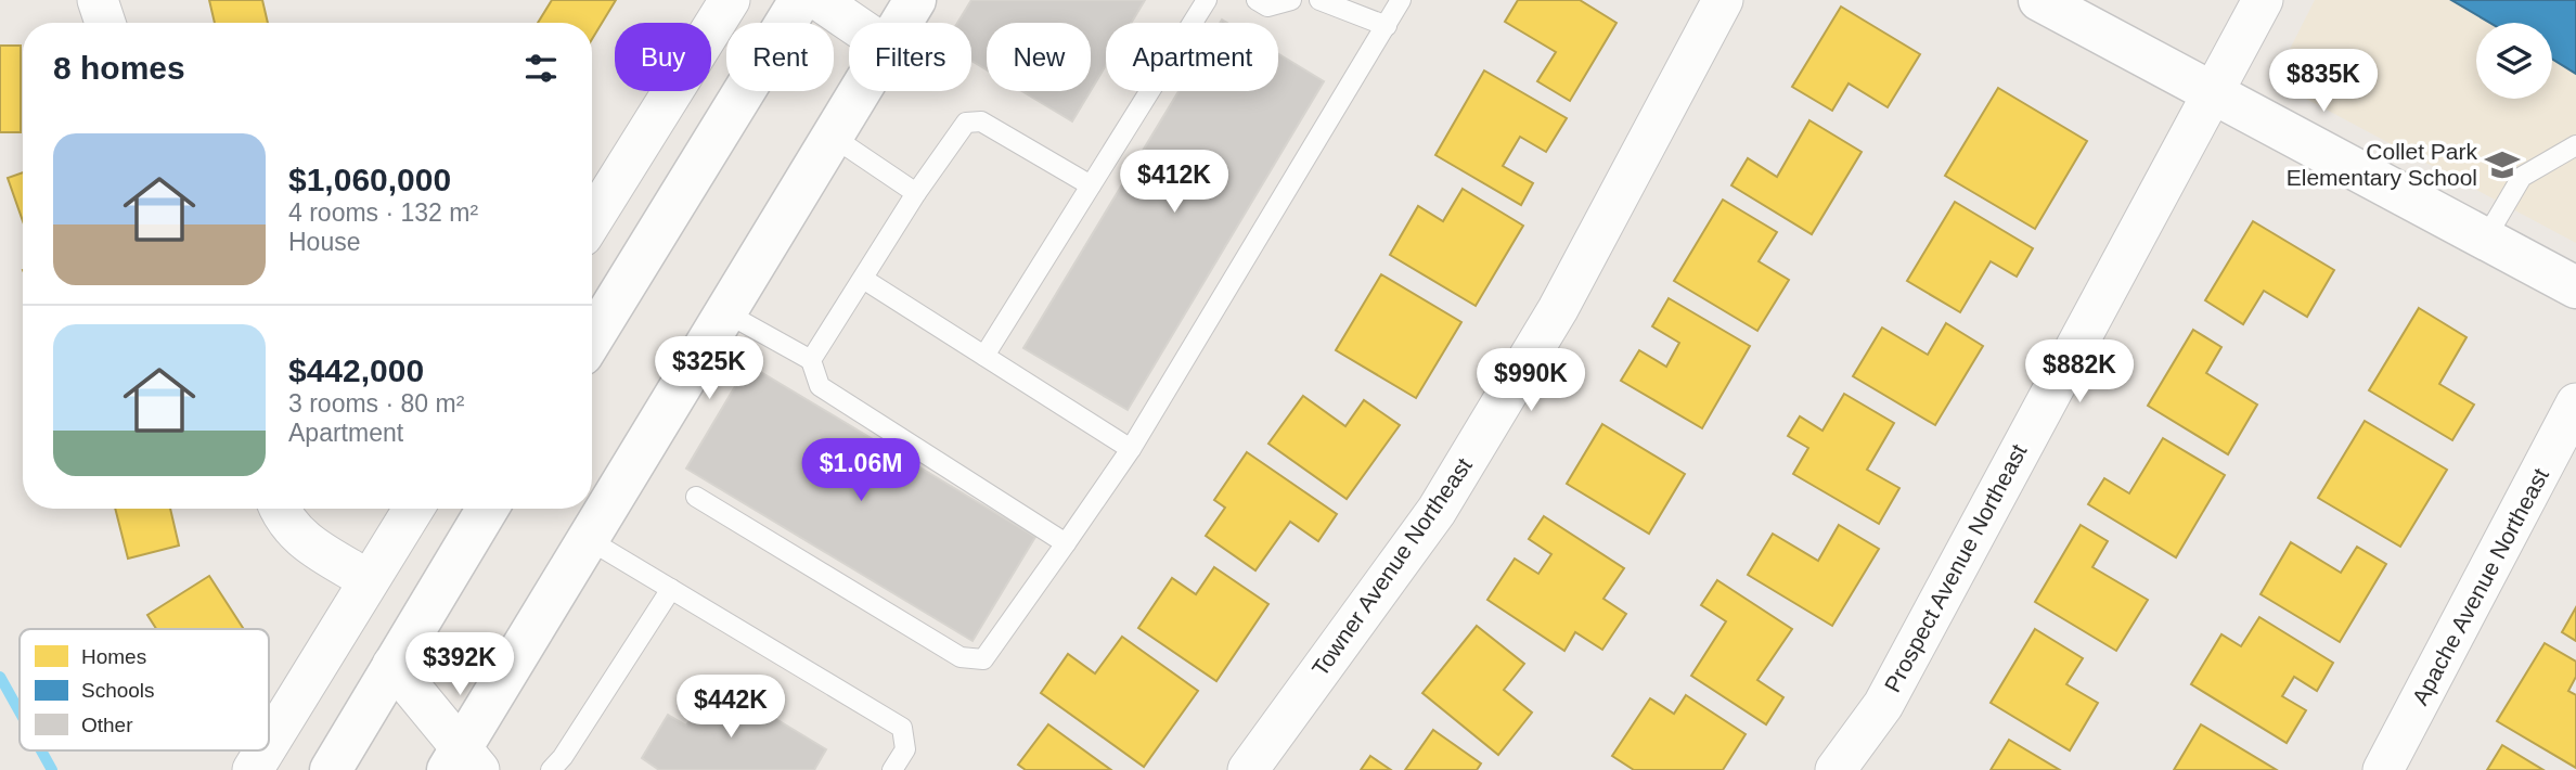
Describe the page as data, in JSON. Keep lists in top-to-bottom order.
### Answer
{
  "streets": {
    "street": ["Towner Avenue Northeast", "Prospect Avenue Northeast", "Apache Avenue Northeast"]
  },
  "places": {
    "school or university": ["Collet Park Elementary School"]
  },
  "legend": ["Homes", "Schools", "Other"],
  "page": {
    "chip": [
      "Buy",
      "Rent",
      "Filters",
      "New",
      "Apartment"
    ],
    "heading": "8 homes",
    "price": [
      "$835K",
      "$412K",
      "$325K",
      "$882K",
      "$990K",
      "$1.06M",
      "$392K",
      "$442K"
    ],
    "list": [
      {
        "name": "$1,060,000",
        "note": "4 rooms · 132 m² · House"
      },
      {
        "name": "$442,000",
        "note": "3 rooms · 80 m² · Apartment"
      }
    ]
  }
}
